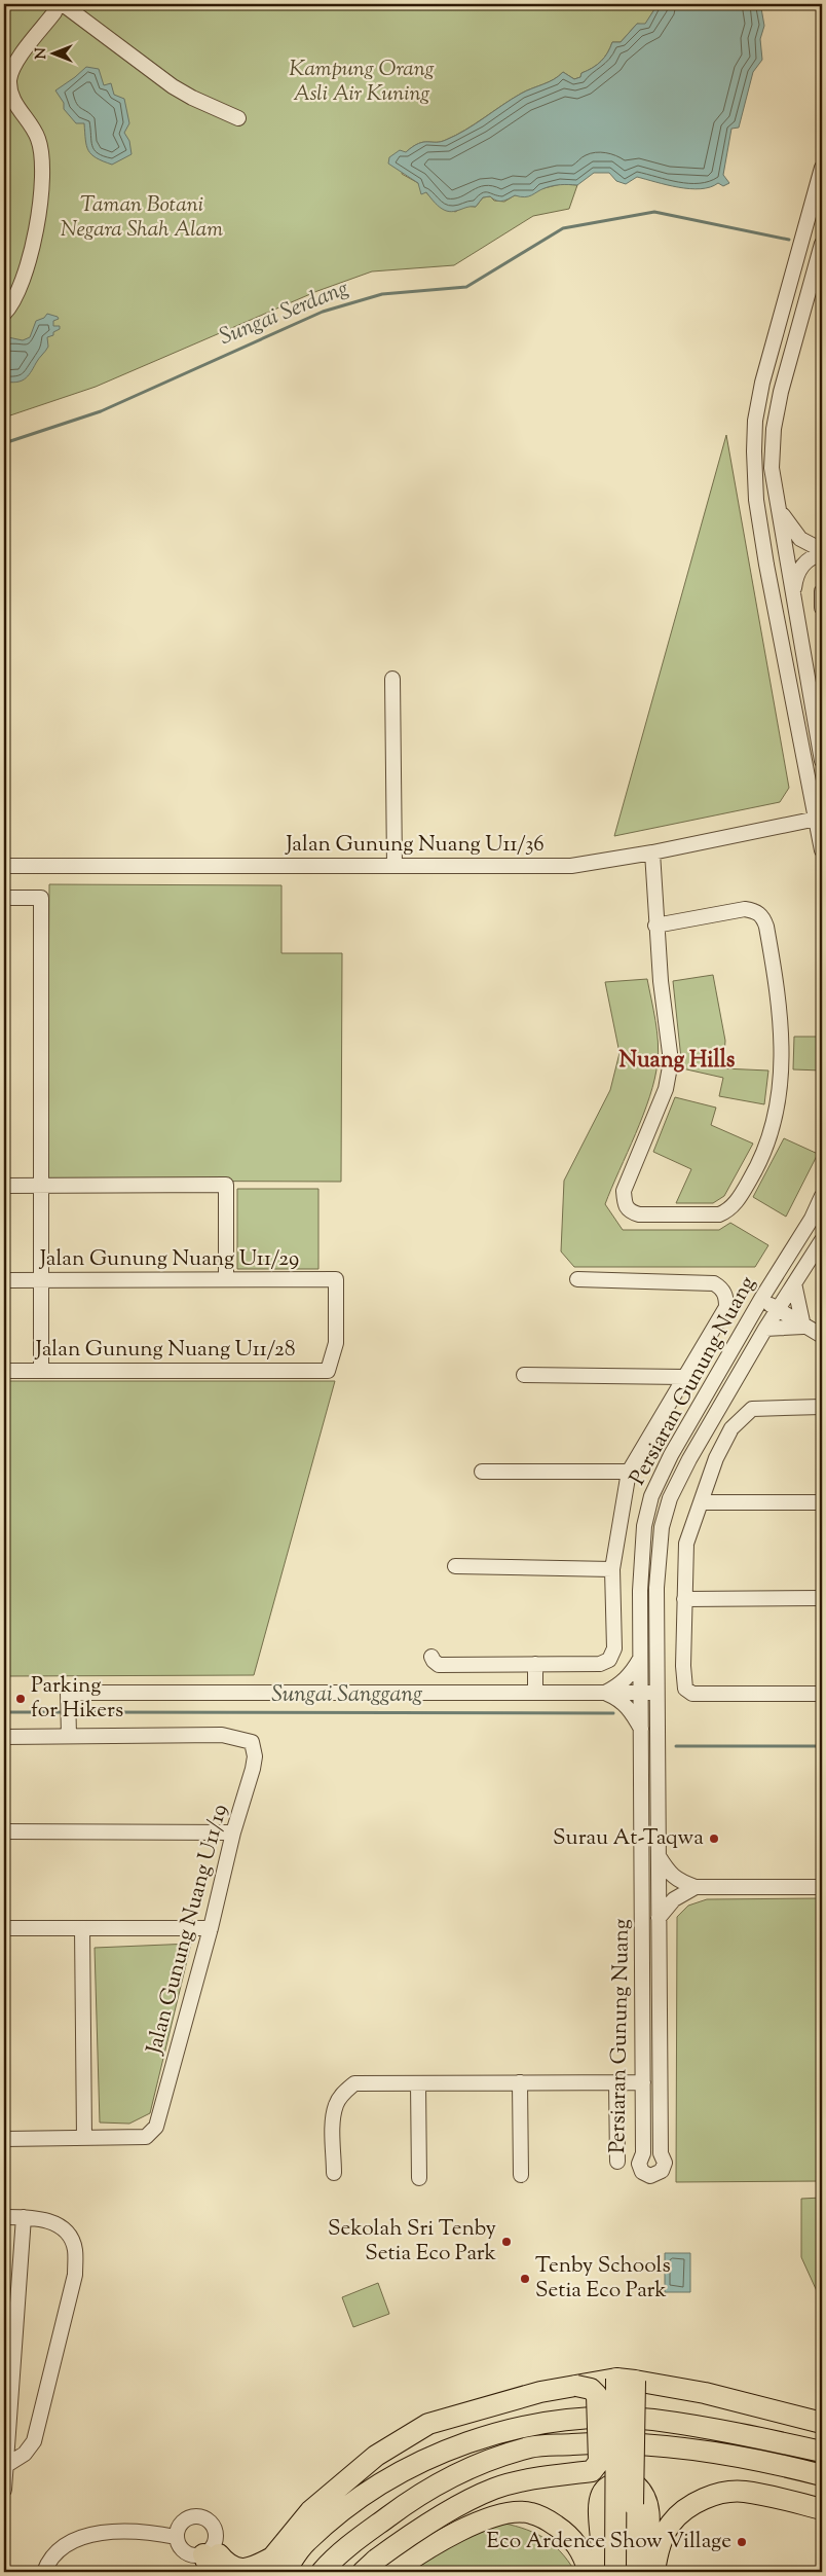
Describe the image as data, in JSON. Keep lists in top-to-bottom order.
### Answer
{
  "streets": {
    "street": [
      "Jalan Gunung Nuang U11/36",
      "Jalan Gunung Nuang U11/29",
      "Jalan Gunung Nuang U11/28",
      "Persiaran Gunung Nuang",
      "Jalan Gunung Nuang U11/19"
    ]
  },
  "crossings": [
    ["Jalan Gunung Nuang U11/29", "Jalan Gunung Nuang U11/28"]
  ],
  "districts": ["Nuang Hills"],
  "water": ["Sungai Serdang", "Sungai Sanggang"],
  "parks": ["Kampung Orang Asli Air Kuning", "Taman Botani Negara Shah Alam"],
  "places": [
    "Parking for Hikers",
    "Surau At-Taqwa",
    "Sekolah Sri Tenby Setia Eco Park",
    "Tenby Schools Setia Eco Park",
    "Eco Ardence Show Village"
  ],
  "north": "left"
}
